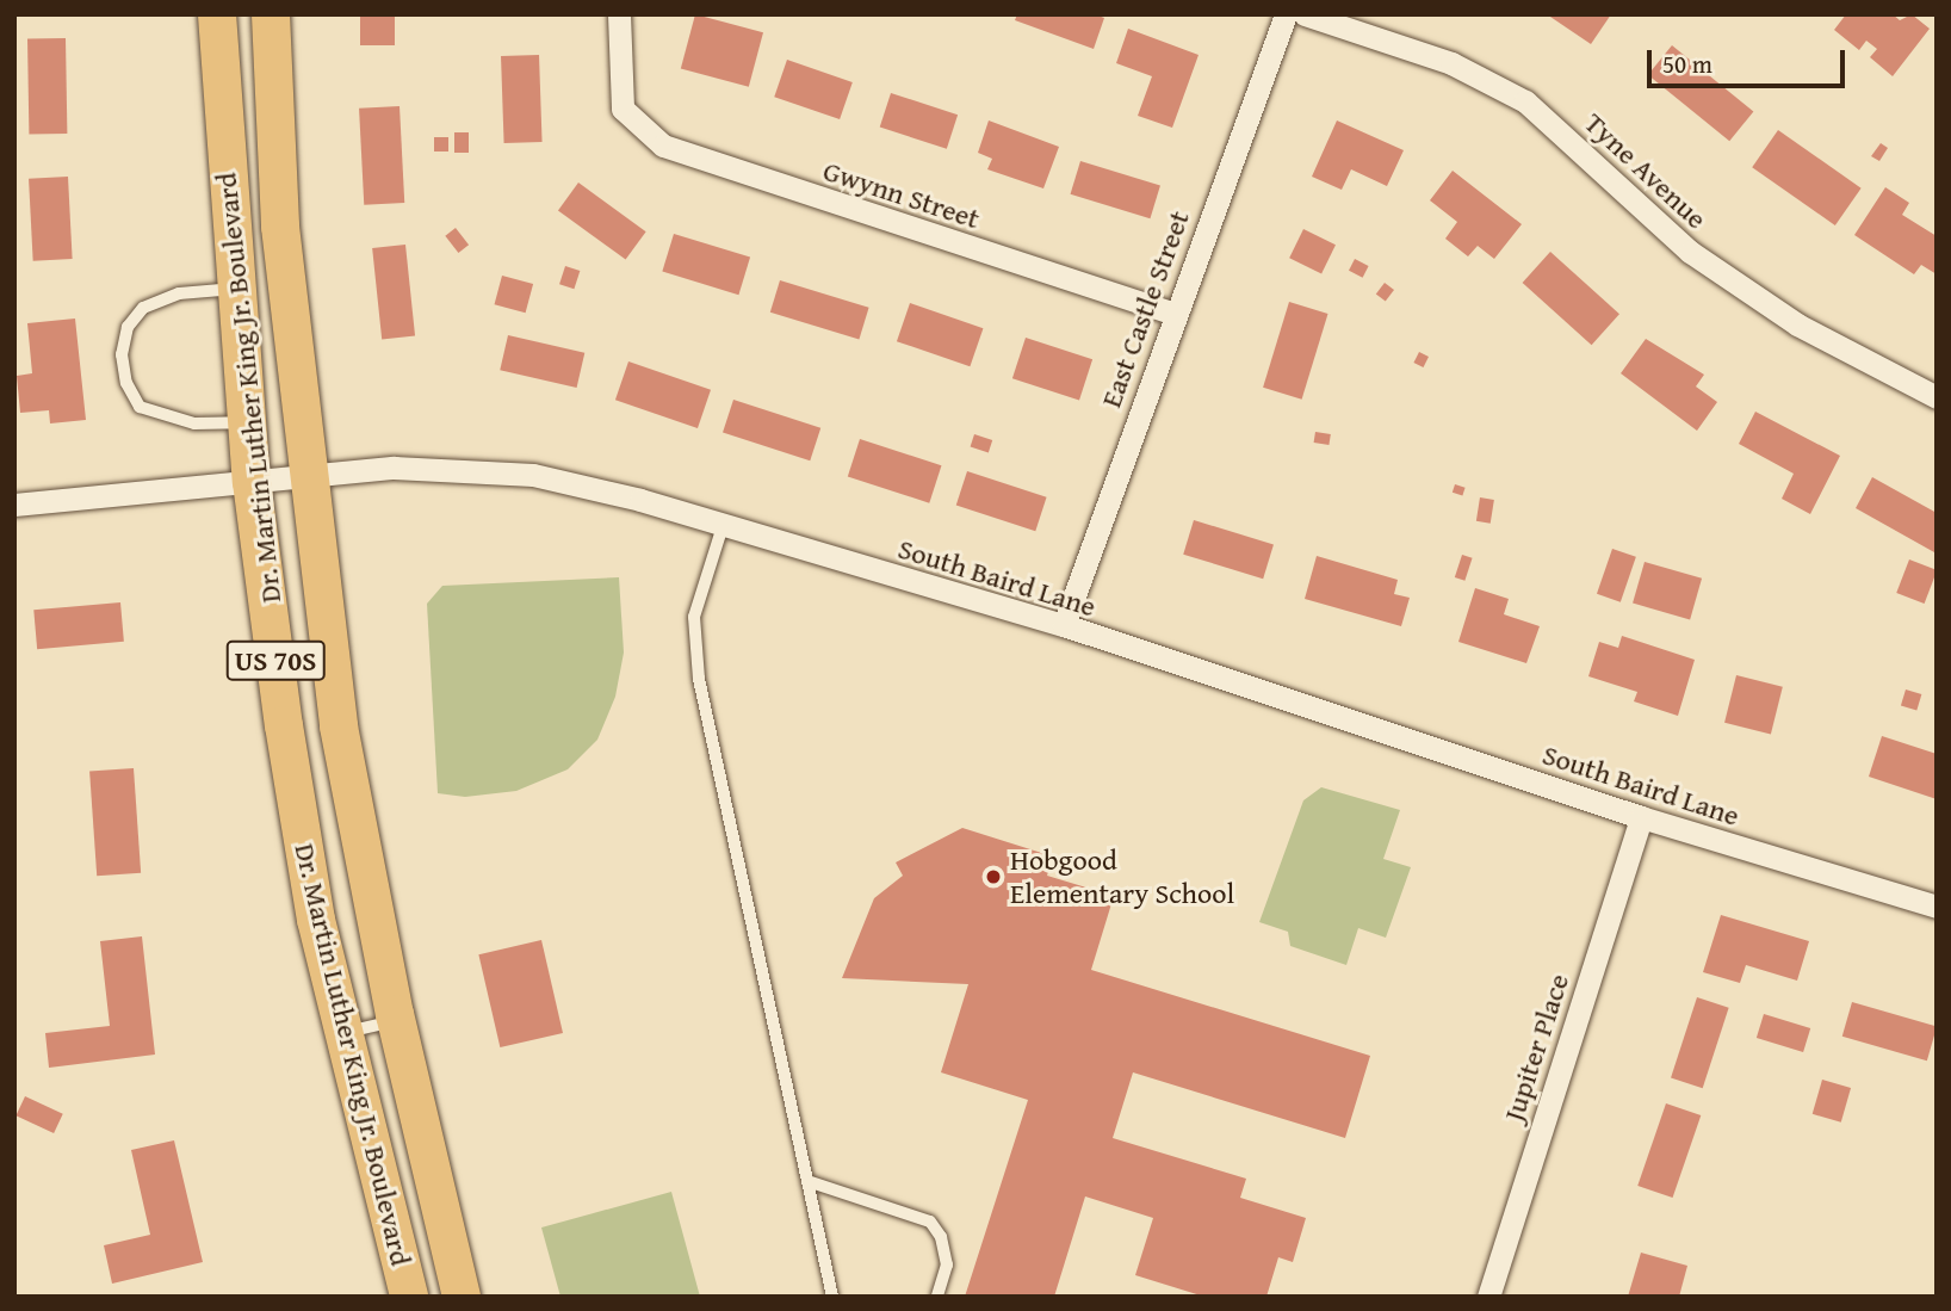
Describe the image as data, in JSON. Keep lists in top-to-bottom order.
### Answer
{
  "streets": {
    "main road": ["Dr. Martin Luther King Jr. Boulevard", "US 70S"],
    "street": [
      "Tyne Avenue",
      "Gwynn Street",
      "East Castle Street",
      "South Baird Lane",
      "Jupiter Place"
    ]
  },
  "crossings": [
    ["Gwynn Street", "East Castle Street"],
    ["East Castle Street", "South Baird Lane"],
    ["Dr. Martin Luther King Jr. Boulevard", "South Baird Lane"],
    ["South Baird Lane", "Jupiter Place"]
  ],
  "places": ["Hobgood Elementary School"],
  "scale_bar": "50 m"
}
